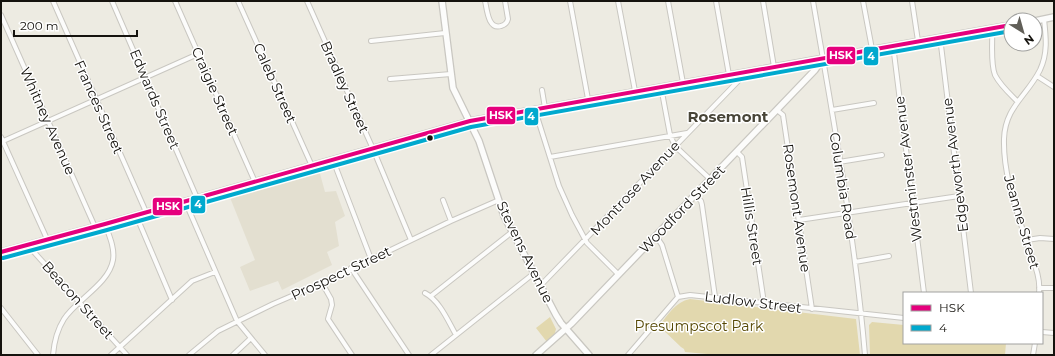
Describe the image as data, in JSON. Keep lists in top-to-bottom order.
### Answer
{
  "streets": {
    "main road": ["Woodford Street", "Stevens Avenue"],
    "street": [
      "Caleb Street",
      "Bradley Street",
      "Craigie Street",
      "Edwards Street",
      "Frances Street",
      "Whitney Avenue",
      "Edgeworth Avenue",
      "Westminster Avenue",
      "Columbia Road",
      "Montrose Avenue",
      "Rosemont Avenue",
      "Jeanne Street",
      "Hillis Street",
      "Prospect Street",
      "Beacon Street",
      "Ludlow Street"
    ]
  },
  "crossings": [
    ["Bradley Street", "Prospect Street"],
    ["Columbia Road", "Woodford Street"],
    ["Columbia Road", "Ludlow Street"],
    ["Montrose Avenue", "Stevens Avenue"],
    ["Rosemont Avenue", "Woodford Street"],
    ["Rosemont Avenue", "Ludlow Street"],
    ["Woodford Street", "Hillis Street"],
    ["Woodford Street", "Stevens Avenue"],
    ["Hillis Street", "Ludlow Street"],
    ["Stevens Avenue", "Prospect Street"]
  ],
  "districts": ["Rosemont"],
  "parks": ["Presumpscot Park"],
  "lines": ["transit line HSK", "transit line 4"],
  "legend": ["HSK", "4"],
  "scale_bar": "200 m",
  "north": "bottom right"
}
